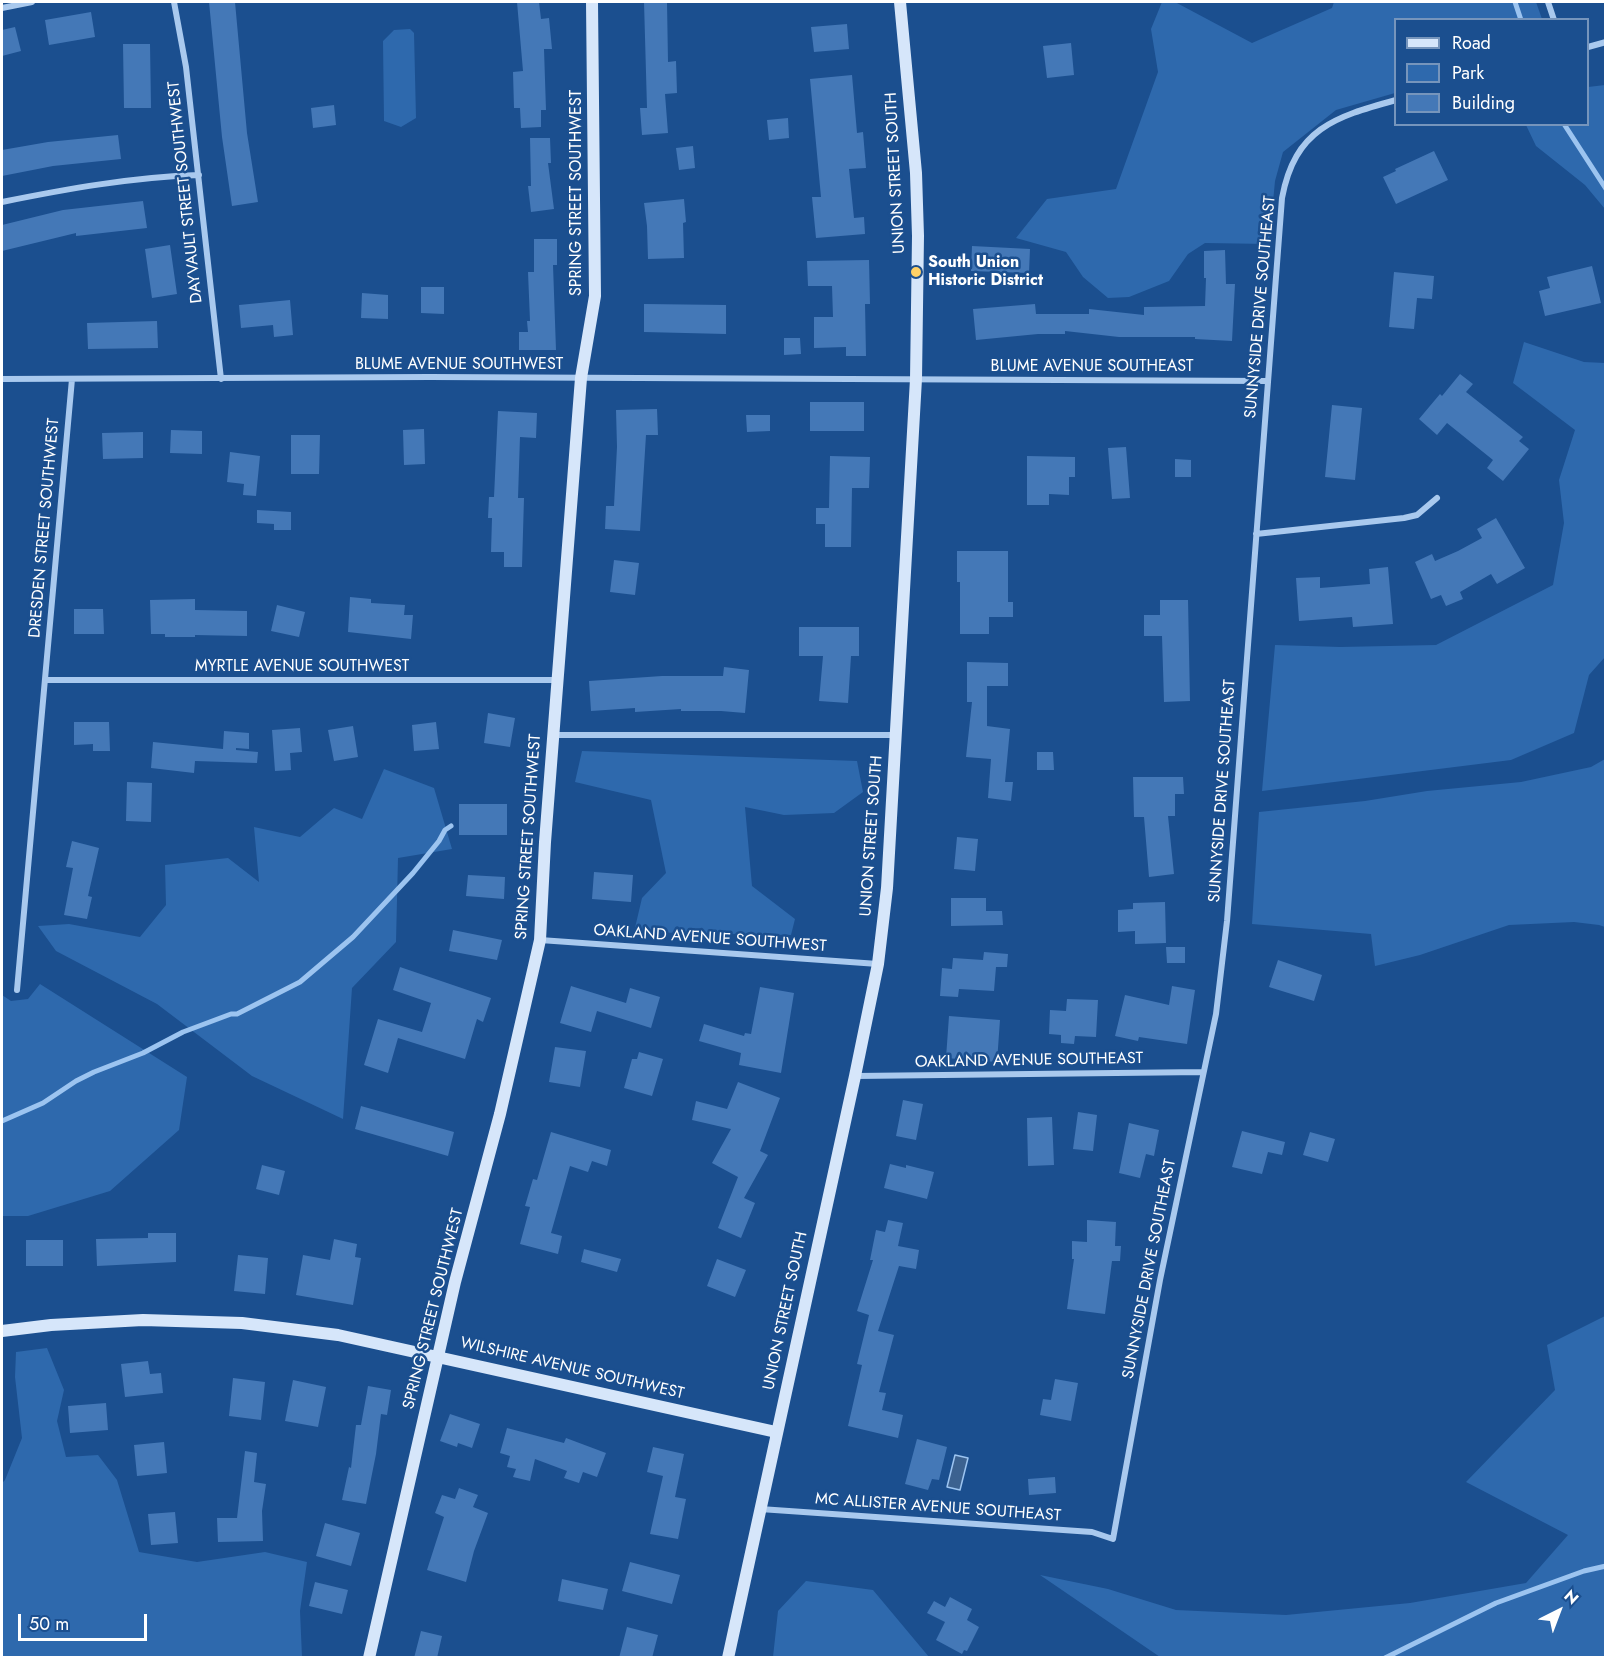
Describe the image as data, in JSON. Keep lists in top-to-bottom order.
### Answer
{
  "streets": {
    "street": [
      "UNION STREET SOUTH",
      "DAYVAULT STREET SOUTHWEST",
      "SPRING STREET SOUTHWEST",
      "SUNNYSIDE DRIVE SOUTHEAST",
      "BLUME AVENUE SOUTHWEST",
      "BLUME AVENUE SOUTHEAST",
      "DRESDEN STREET SOUTHWEST",
      "MYRTLE AVENUE SOUTHWEST",
      "OAKLAND AVENUE SOUTHWEST",
      "OAKLAND AVENUE SOUTHEAST",
      "WILSHIRE AVENUE SOUTHWEST",
      "MC ALLISTER AVENUE SOUTHEAST"
    ]
  },
  "crossings": [
    ["UNION STREET SOUTH", "BLUME AVENUE SOUTHWEST"],
    ["UNION STREET SOUTH", "BLUME AVENUE SOUTHEAST"],
    ["UNION STREET SOUTH", "OAKLAND AVENUE SOUTHWEST"],
    ["UNION STREET SOUTH", "OAKLAND AVENUE SOUTHEAST"],
    ["UNION STREET SOUTH", "WILSHIRE AVENUE SOUTHWEST"],
    ["UNION STREET SOUTH", "MC ALLISTER AVENUE SOUTHEAST"],
    ["DAYVAULT STREET SOUTHWEST", "BLUME AVENUE SOUTHWEST"],
    ["SPRING STREET SOUTHWEST", "BLUME AVENUE SOUTHWEST"],
    ["SPRING STREET SOUTHWEST", "MYRTLE AVENUE SOUTHWEST"],
    ["SPRING STREET SOUTHWEST", "OAKLAND AVENUE SOUTHWEST"],
    ["SPRING STREET SOUTHWEST", "WILSHIRE AVENUE SOUTHWEST"],
    ["SUNNYSIDE DRIVE SOUTHEAST", "BLUME AVENUE SOUTHEAST"],
    ["SUNNYSIDE DRIVE SOUTHEAST", "OAKLAND AVENUE SOUTHEAST"],
    ["SUNNYSIDE DRIVE SOUTHEAST", "MC ALLISTER AVENUE SOUTHEAST"],
    ["BLUME AVENUE SOUTHWEST", "BLUME AVENUE SOUTHEAST"],
    ["BLUME AVENUE SOUTHWEST", "DRESDEN STREET SOUTHWEST"],
    ["DRESDEN STREET SOUTHWEST", "MYRTLE AVENUE SOUTHWEST"]
  ],
  "places": ["South Union Historic District"],
  "legend": ["Road", "Park", "Building"],
  "scale_bar": "50 m",
  "north": "top right"
}
